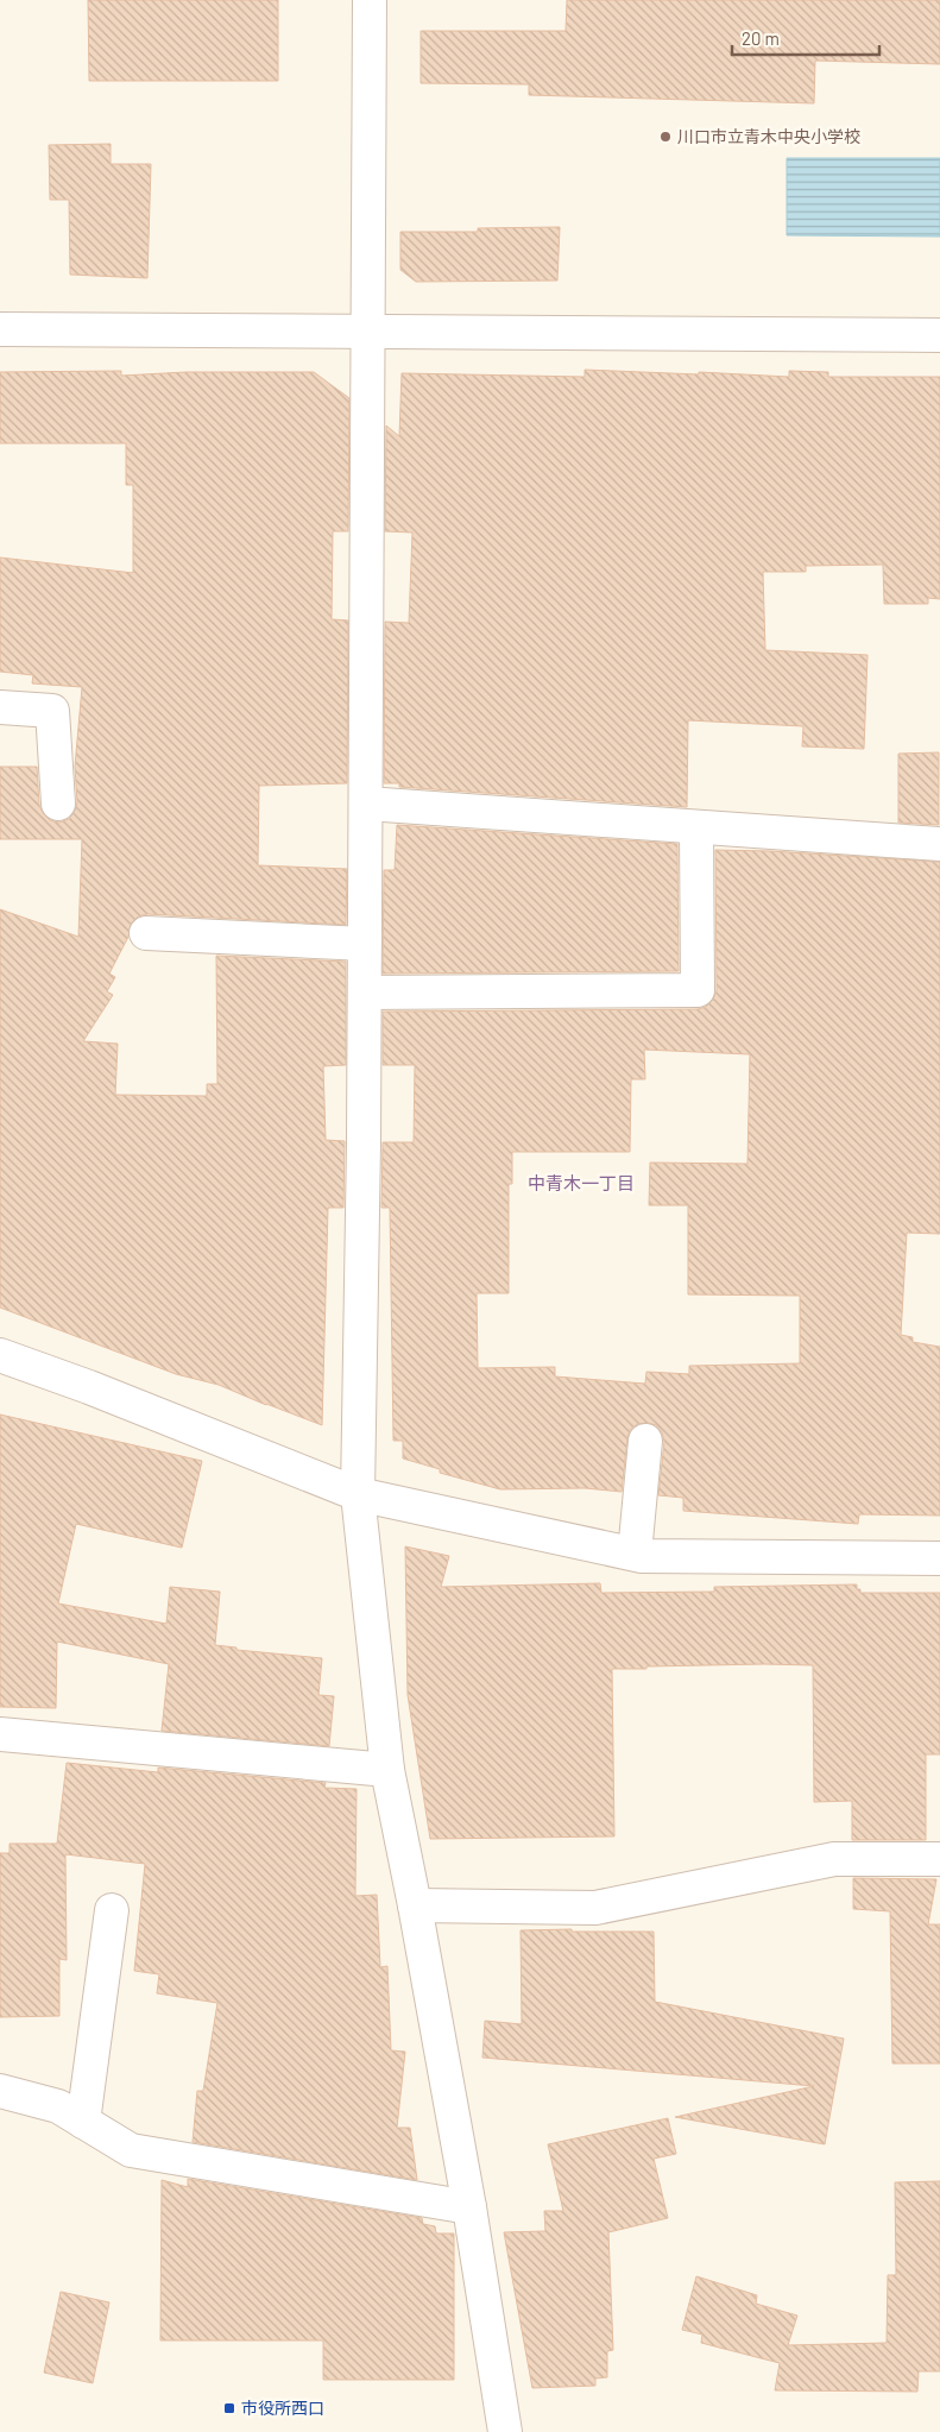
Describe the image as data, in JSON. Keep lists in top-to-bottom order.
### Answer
{
  "districts": ["中青木一丁目"],
  "places": {
    "other": ["川口市立青木中央小学校"],
    "transit": ["市役所西口"]
  },
  "scale_bar": "20 m"
}
